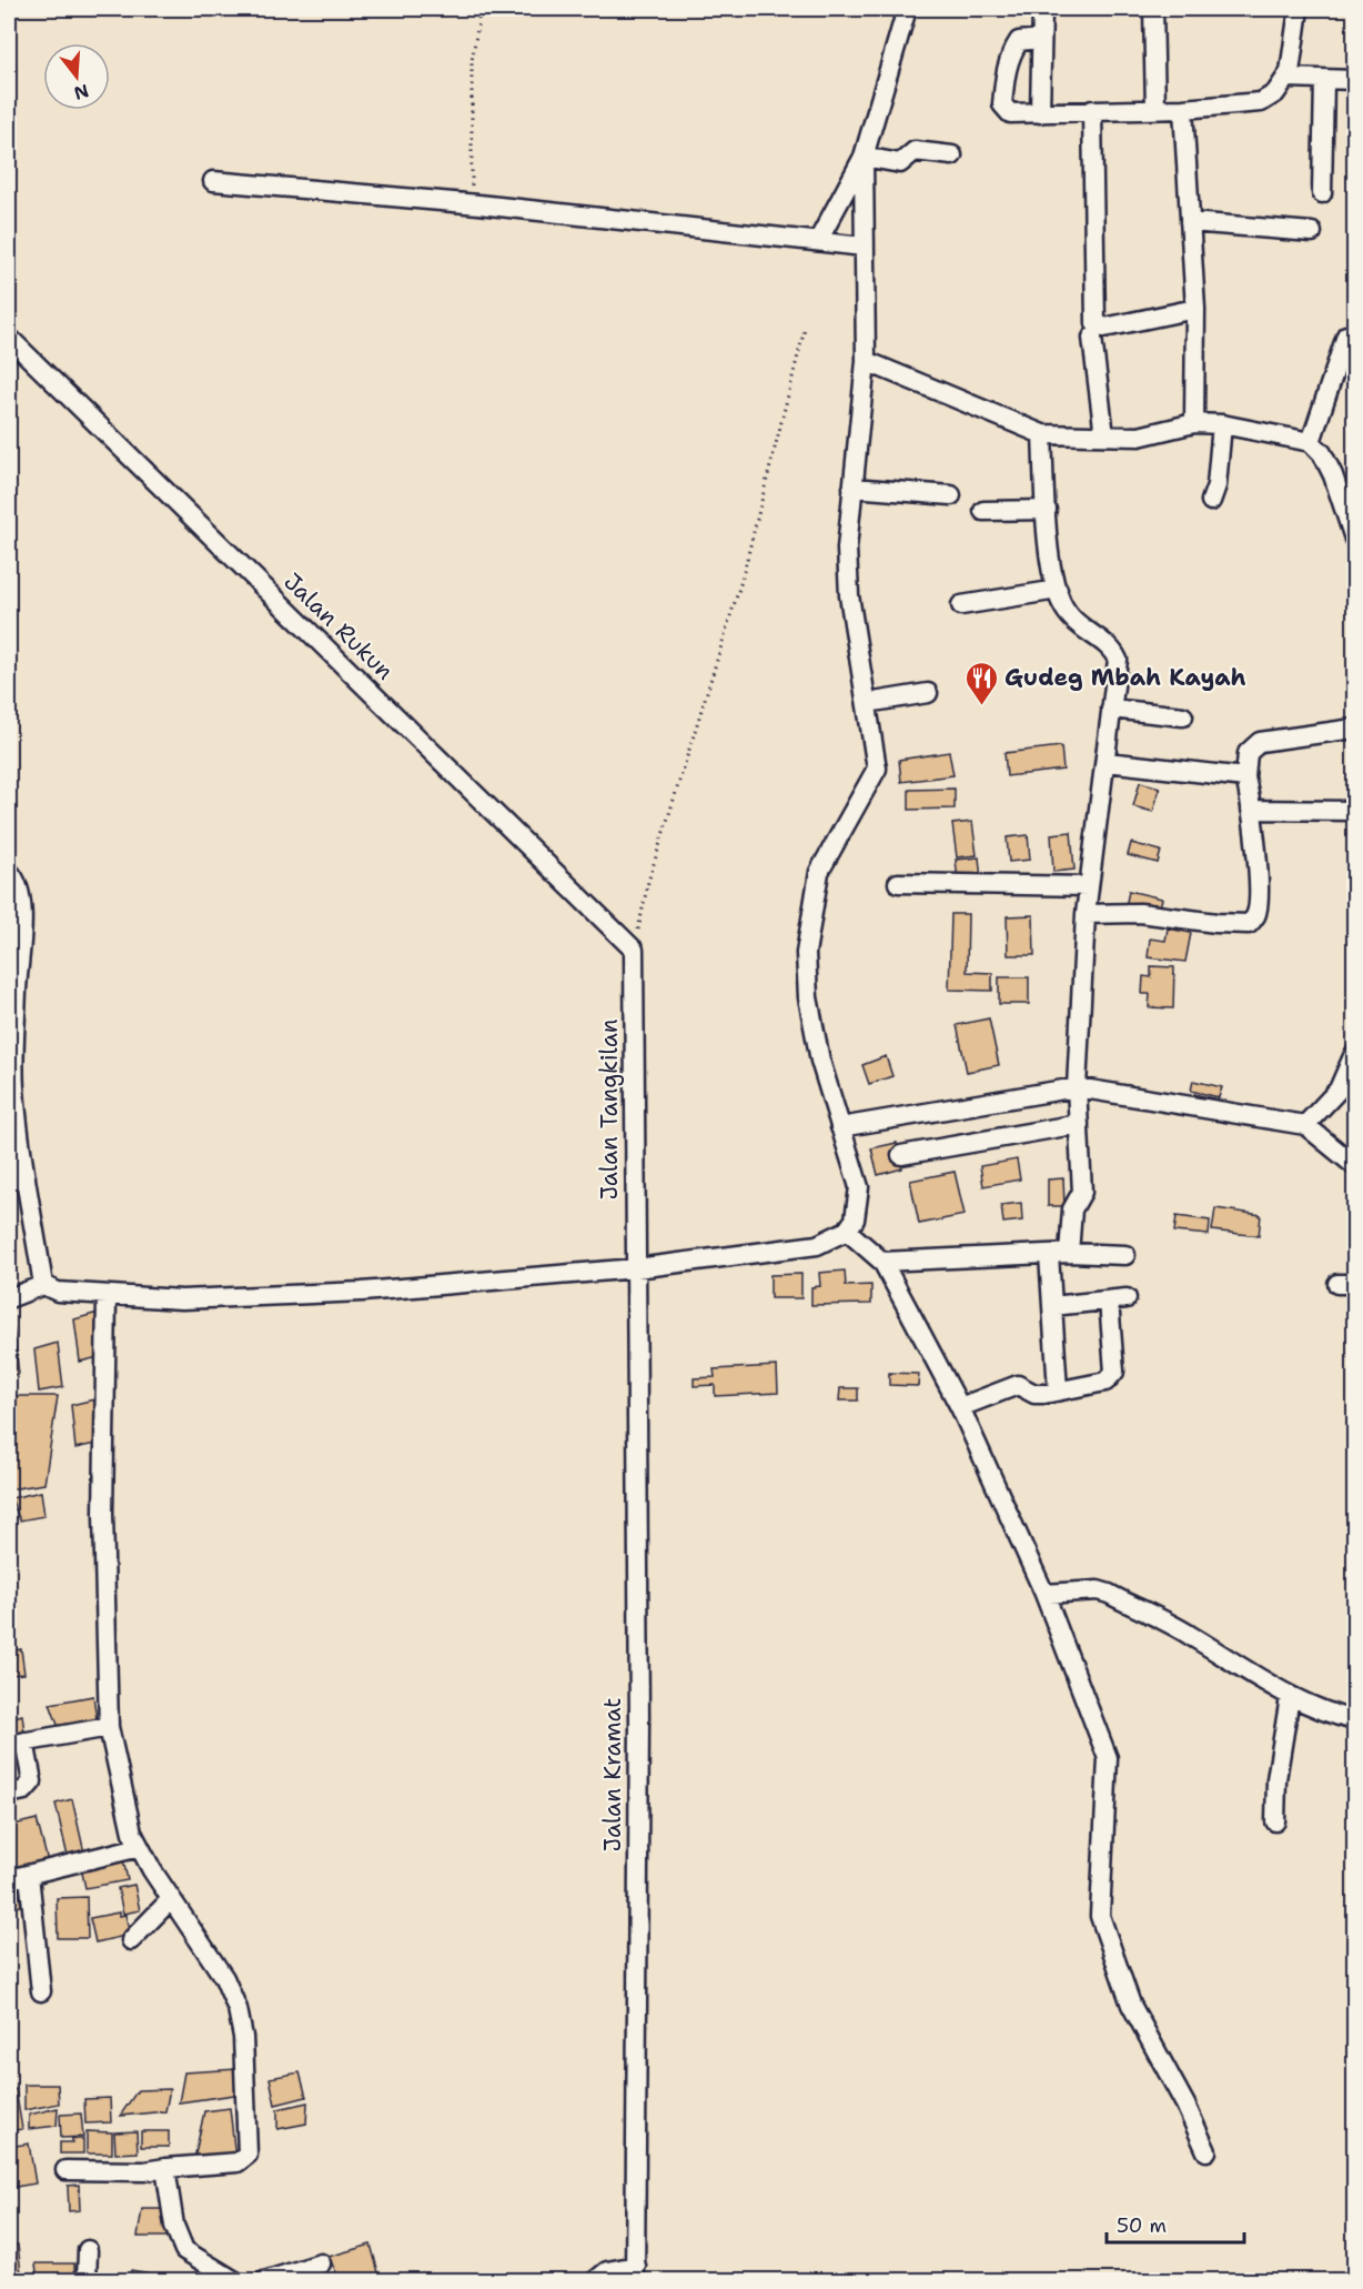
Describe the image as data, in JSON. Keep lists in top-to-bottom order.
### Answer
{
  "streets": {
    "street": ["Jalan Rukun", "Jalan Tangkilan", "Jalan Kramat"]
  },
  "crossings": [
    ["Jalan Rukun", "Jalan Tangkilan"],
    ["Jalan Tangkilan", "Jalan Kramat"]
  ],
  "places": {
    "restaurant": ["Gudeg Mbah Kayah"]
  },
  "scale_bar": "50 m",
  "north": "bottom"
}
